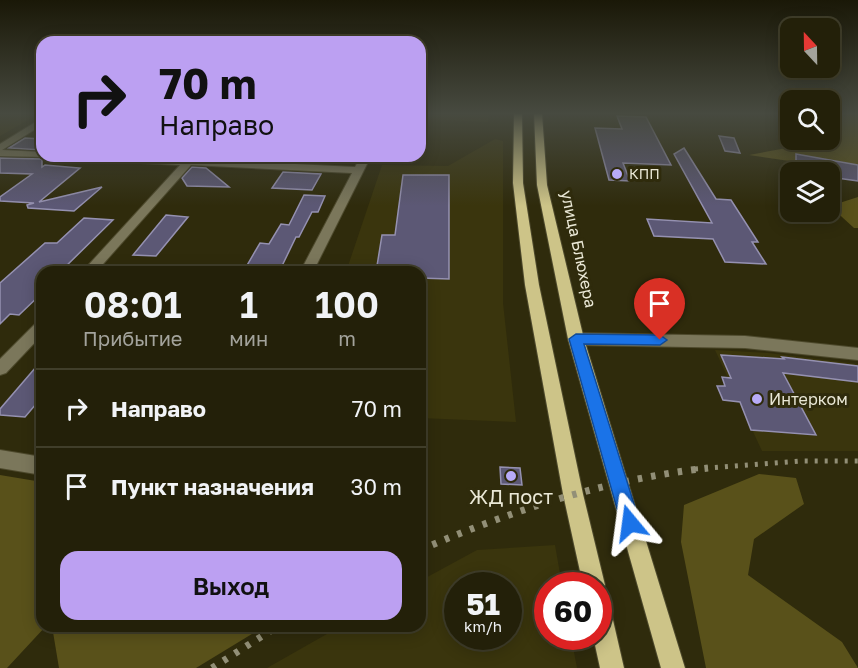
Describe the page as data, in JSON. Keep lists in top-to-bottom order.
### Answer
{
  "streets": {
    "main road": ["улица Блюхера"]
  },
  "places": ["КПП", "Интерком", "ЖД пост"],
  "north": "top",
  "page": {
    "turn": ["70 m", "Направо"],
    "eta": [
      "08:01",
      "Прибытие",
      "1",
      "мин",
      "100",
      "m"
    ],
    "list": [
      {
        "name": "Направо",
        "value": "70 m"
      },
      {
        "name": "Пункт назначения",
        "value": "30 m"
      }
    ],
    "buttons": "Выход",
    "speed": "51 km/h",
    "limit": "60"
  }
}
